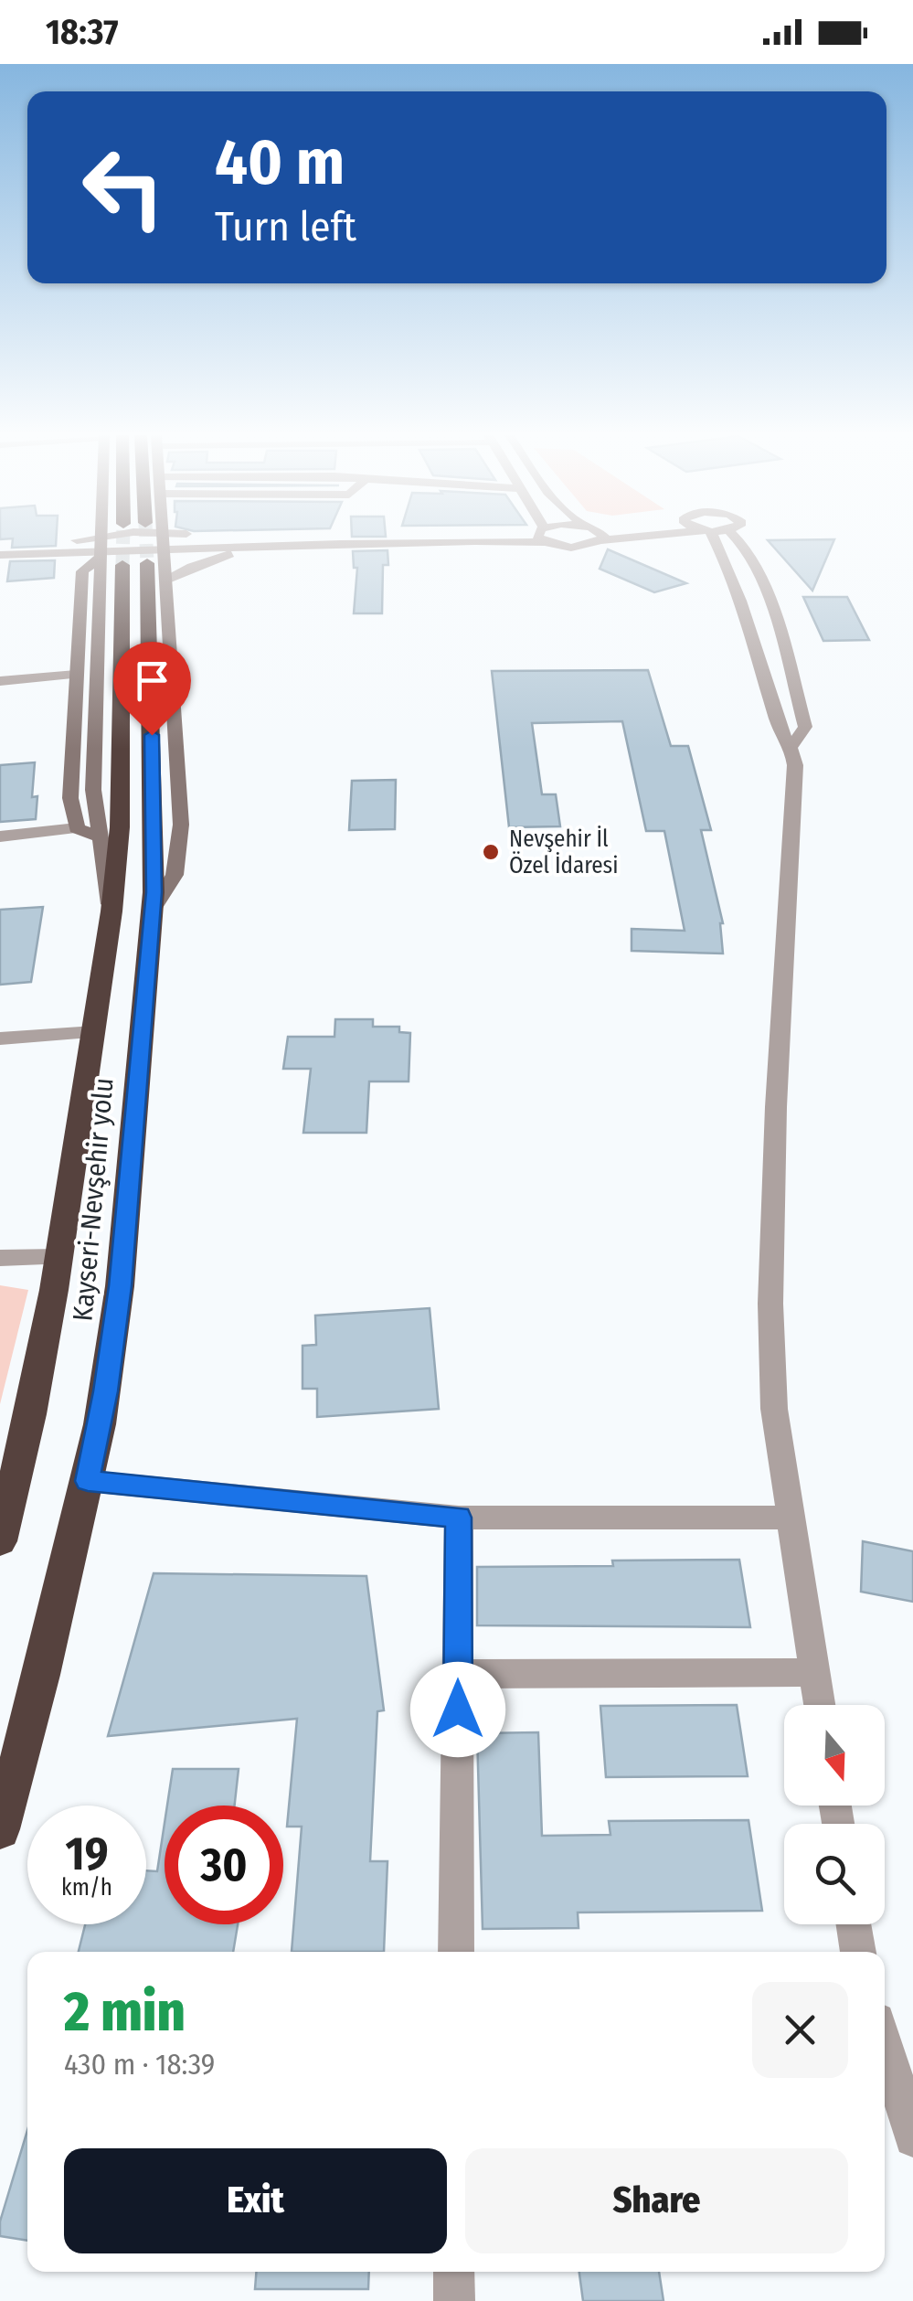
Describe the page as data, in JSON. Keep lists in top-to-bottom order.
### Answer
{
  "streets": {
    "highway": ["Kayseri-Nevşehir yolu"]
  },
  "places": ["Nevşehir İl Özel İdaresi"],
  "north": "bottom",
  "page": {
    "status": "18:37",
    "turn": ["40 m", "Turn left"],
    "speed": "19 km/h",
    "limit": "30",
    "heading": ["2 min", "430 m · 18:39"],
    "buttons": ["Exit", "Share"]
  }
}
